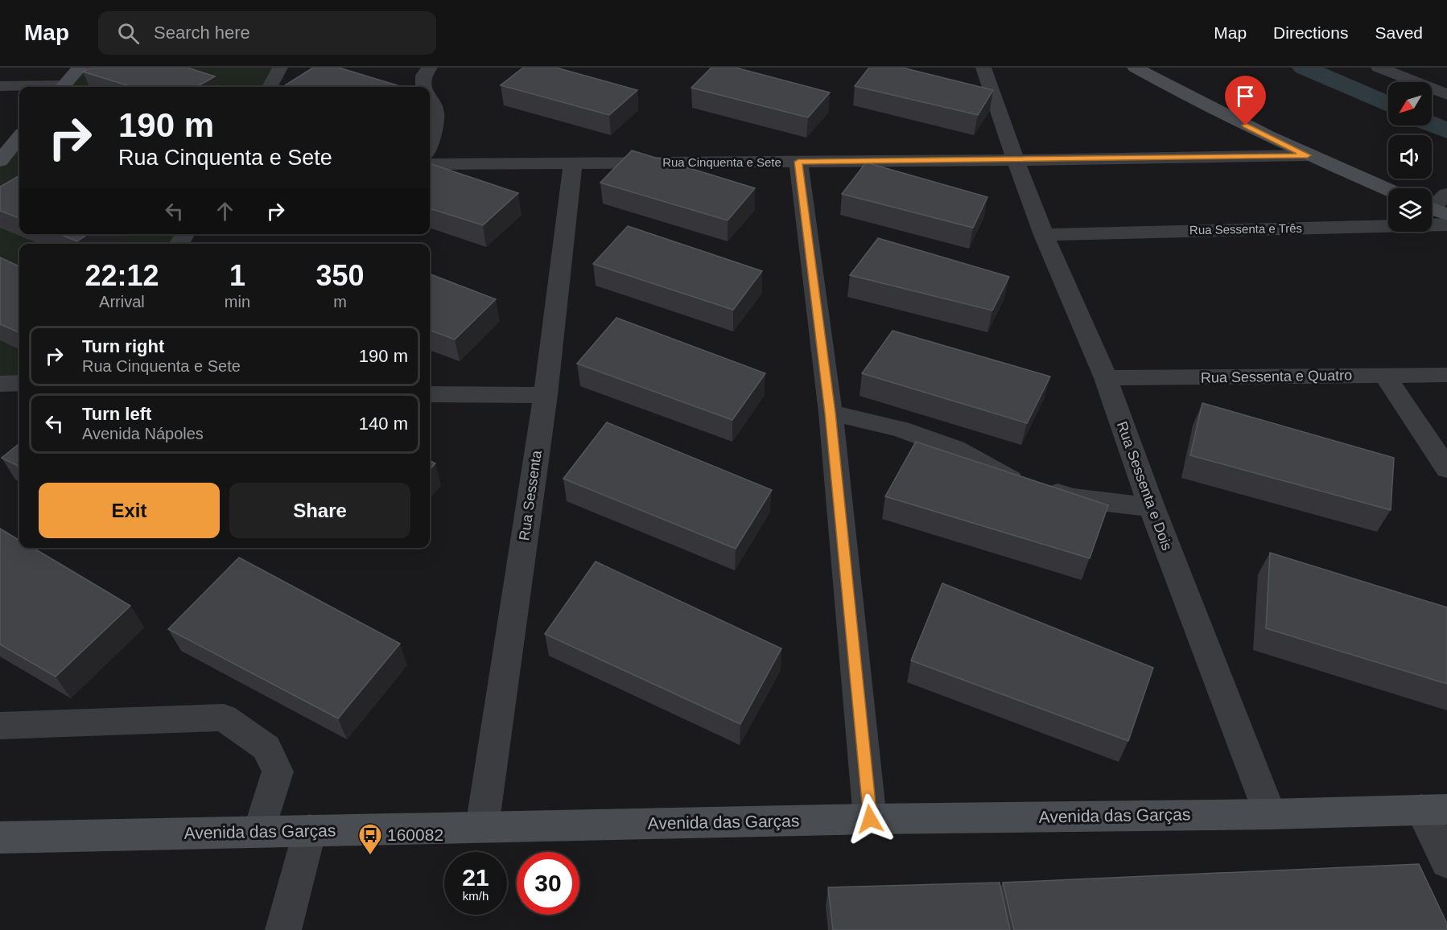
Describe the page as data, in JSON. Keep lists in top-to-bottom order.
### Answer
{
  "streets": {
    "main road": ["Avenida das Garças"],
    "street": [
      "Rua Cinquenta e Sete",
      "Rua Sessenta e Três",
      "Rua Sessenta e Quatro",
      "Rua Sessenta e Dois",
      "Rua Sessenta"
    ]
  },
  "crossings": [
    ["Rua Cinquenta e Sete", "Rua Sessenta e Dois"],
    ["Rua Cinquenta e Sete", "Rua Sessenta"],
    ["Rua Sessenta e Três", "Rua Sessenta e Dois"],
    ["Rua Sessenta e Quatro", "Rua Sessenta e Dois"],
    ["Rua Sessenta e Dois", "Avenida das Garças"],
    ["Rua Sessenta", "Avenida das Garças"]
  ],
  "places": {
    "bus stop": ["160082"]
  },
  "north": "bottom left",
  "page": {
    "header": "Map",
    "search": "Search here",
    "nav": ["Map", "Directions", "Saved"],
    "turn": ["190 m", "Rua Cinquenta e Sete"],
    "eta": [
      "22:12",
      "Arrival",
      "1",
      "min",
      "350",
      "m"
    ],
    "list": [
      {
        "name": "Turn right",
        "note": "Rua Cinquenta e Sete",
        "value": "190 m"
      },
      {
        "name": "Turn left",
        "note": "Avenida Nápoles",
        "value": "140 m"
      }
    ],
    "buttons": ["Exit", "Share"],
    "speed": "21 km/h",
    "limit": "30"
  }
}
